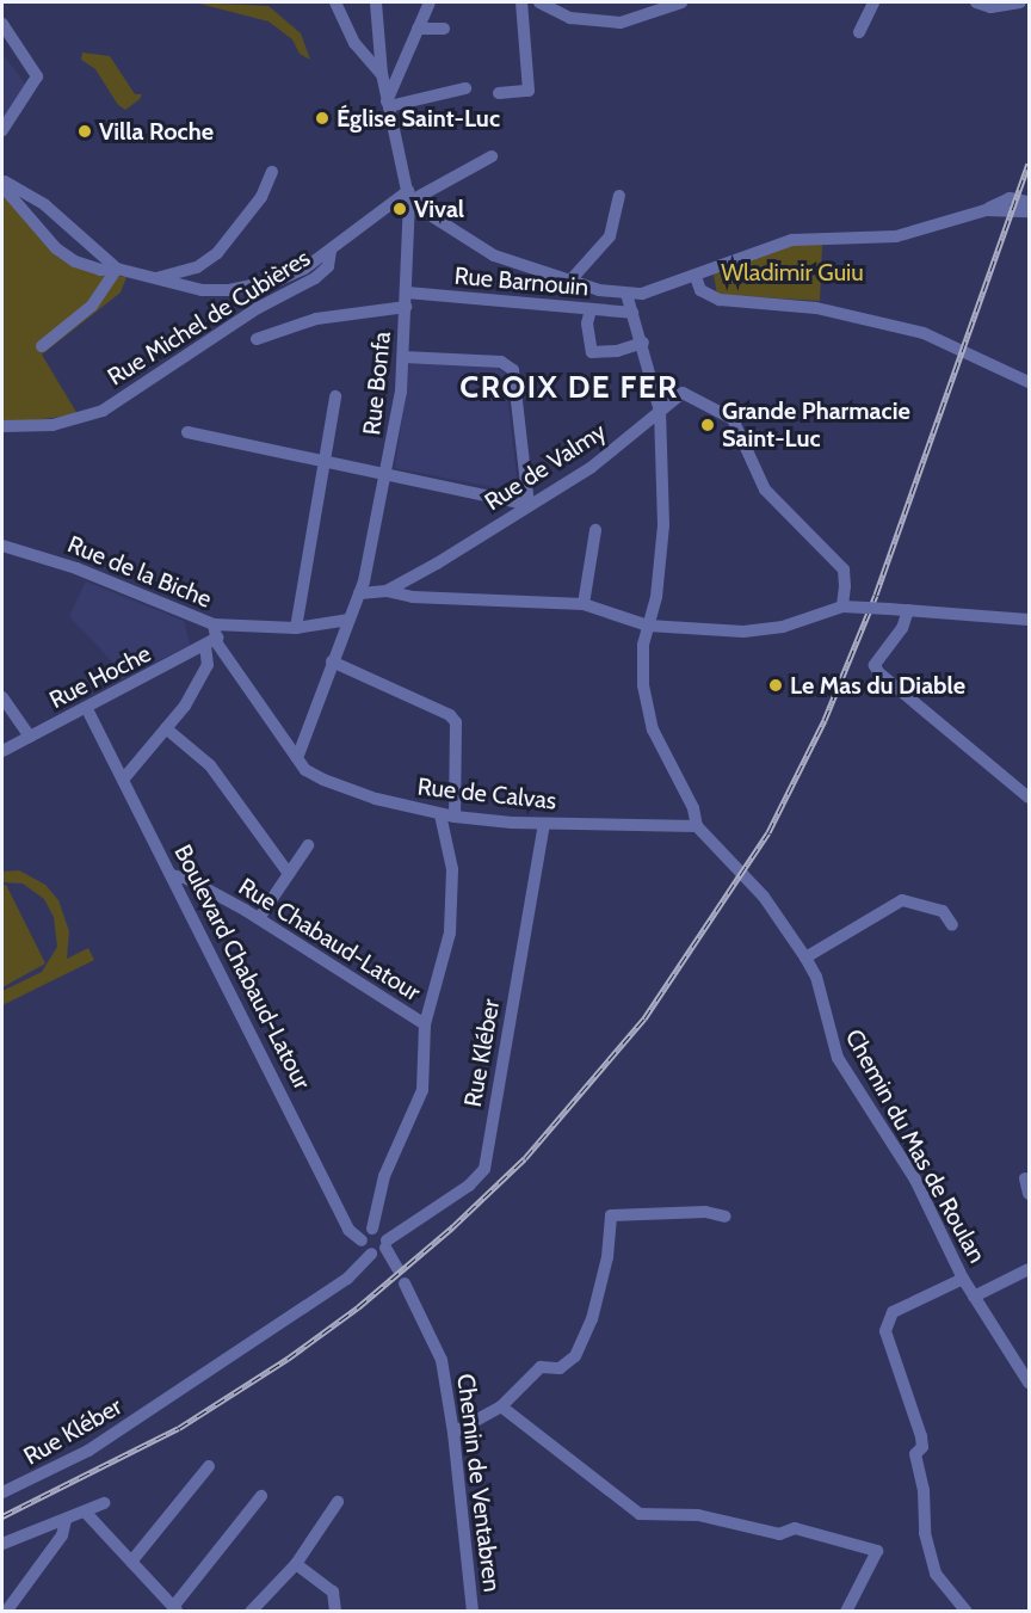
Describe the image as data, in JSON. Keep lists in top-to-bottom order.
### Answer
{
  "streets": {
    "street": [
      "Rue Barnouin",
      "Rue Michel de Cubières",
      "Rue Bonfa",
      "Rue de Valmy",
      "Rue de la Biche",
      "Rue Hoche",
      "Rue de Calvas",
      "Rue Chabaud-Latour",
      "Boulevard Chabaud-Latour",
      "Rue Kléber",
      "Chemin du Mas de Roulan",
      "Chemin de Ventabren"
    ]
  },
  "crossings": [
    ["Rue Barnouin", "Rue Bonfa"],
    ["Rue Michel de Cubières", "Rue Bonfa"],
    ["Rue Bonfa", "Rue de Valmy"],
    ["Rue Bonfa", "Rue de la Biche"],
    ["Rue Bonfa", "Rue de Calvas"],
    ["Rue de la Biche", "Rue Hoche"],
    ["Rue de la Biche", "Rue de Calvas"],
    ["Rue Hoche", "Rue de Calvas"],
    ["Rue Hoche", "Boulevard Chabaud-Latour"],
    ["Rue de Calvas", "Rue Kléber"],
    ["Rue de Calvas", "Chemin du Mas de Roulan"],
    ["Rue Chabaud-Latour", "Boulevard Chabaud-Latour"]
  ],
  "districts": ["CROIX DE FER"],
  "parks": ["Wladimir Guiu"],
  "places": [
    "Église Saint-Luc",
    "Villa Roche",
    "Vival",
    "Grande Pharmacie Saint-Luc",
    "Le Mas du Diable"
  ]
}
